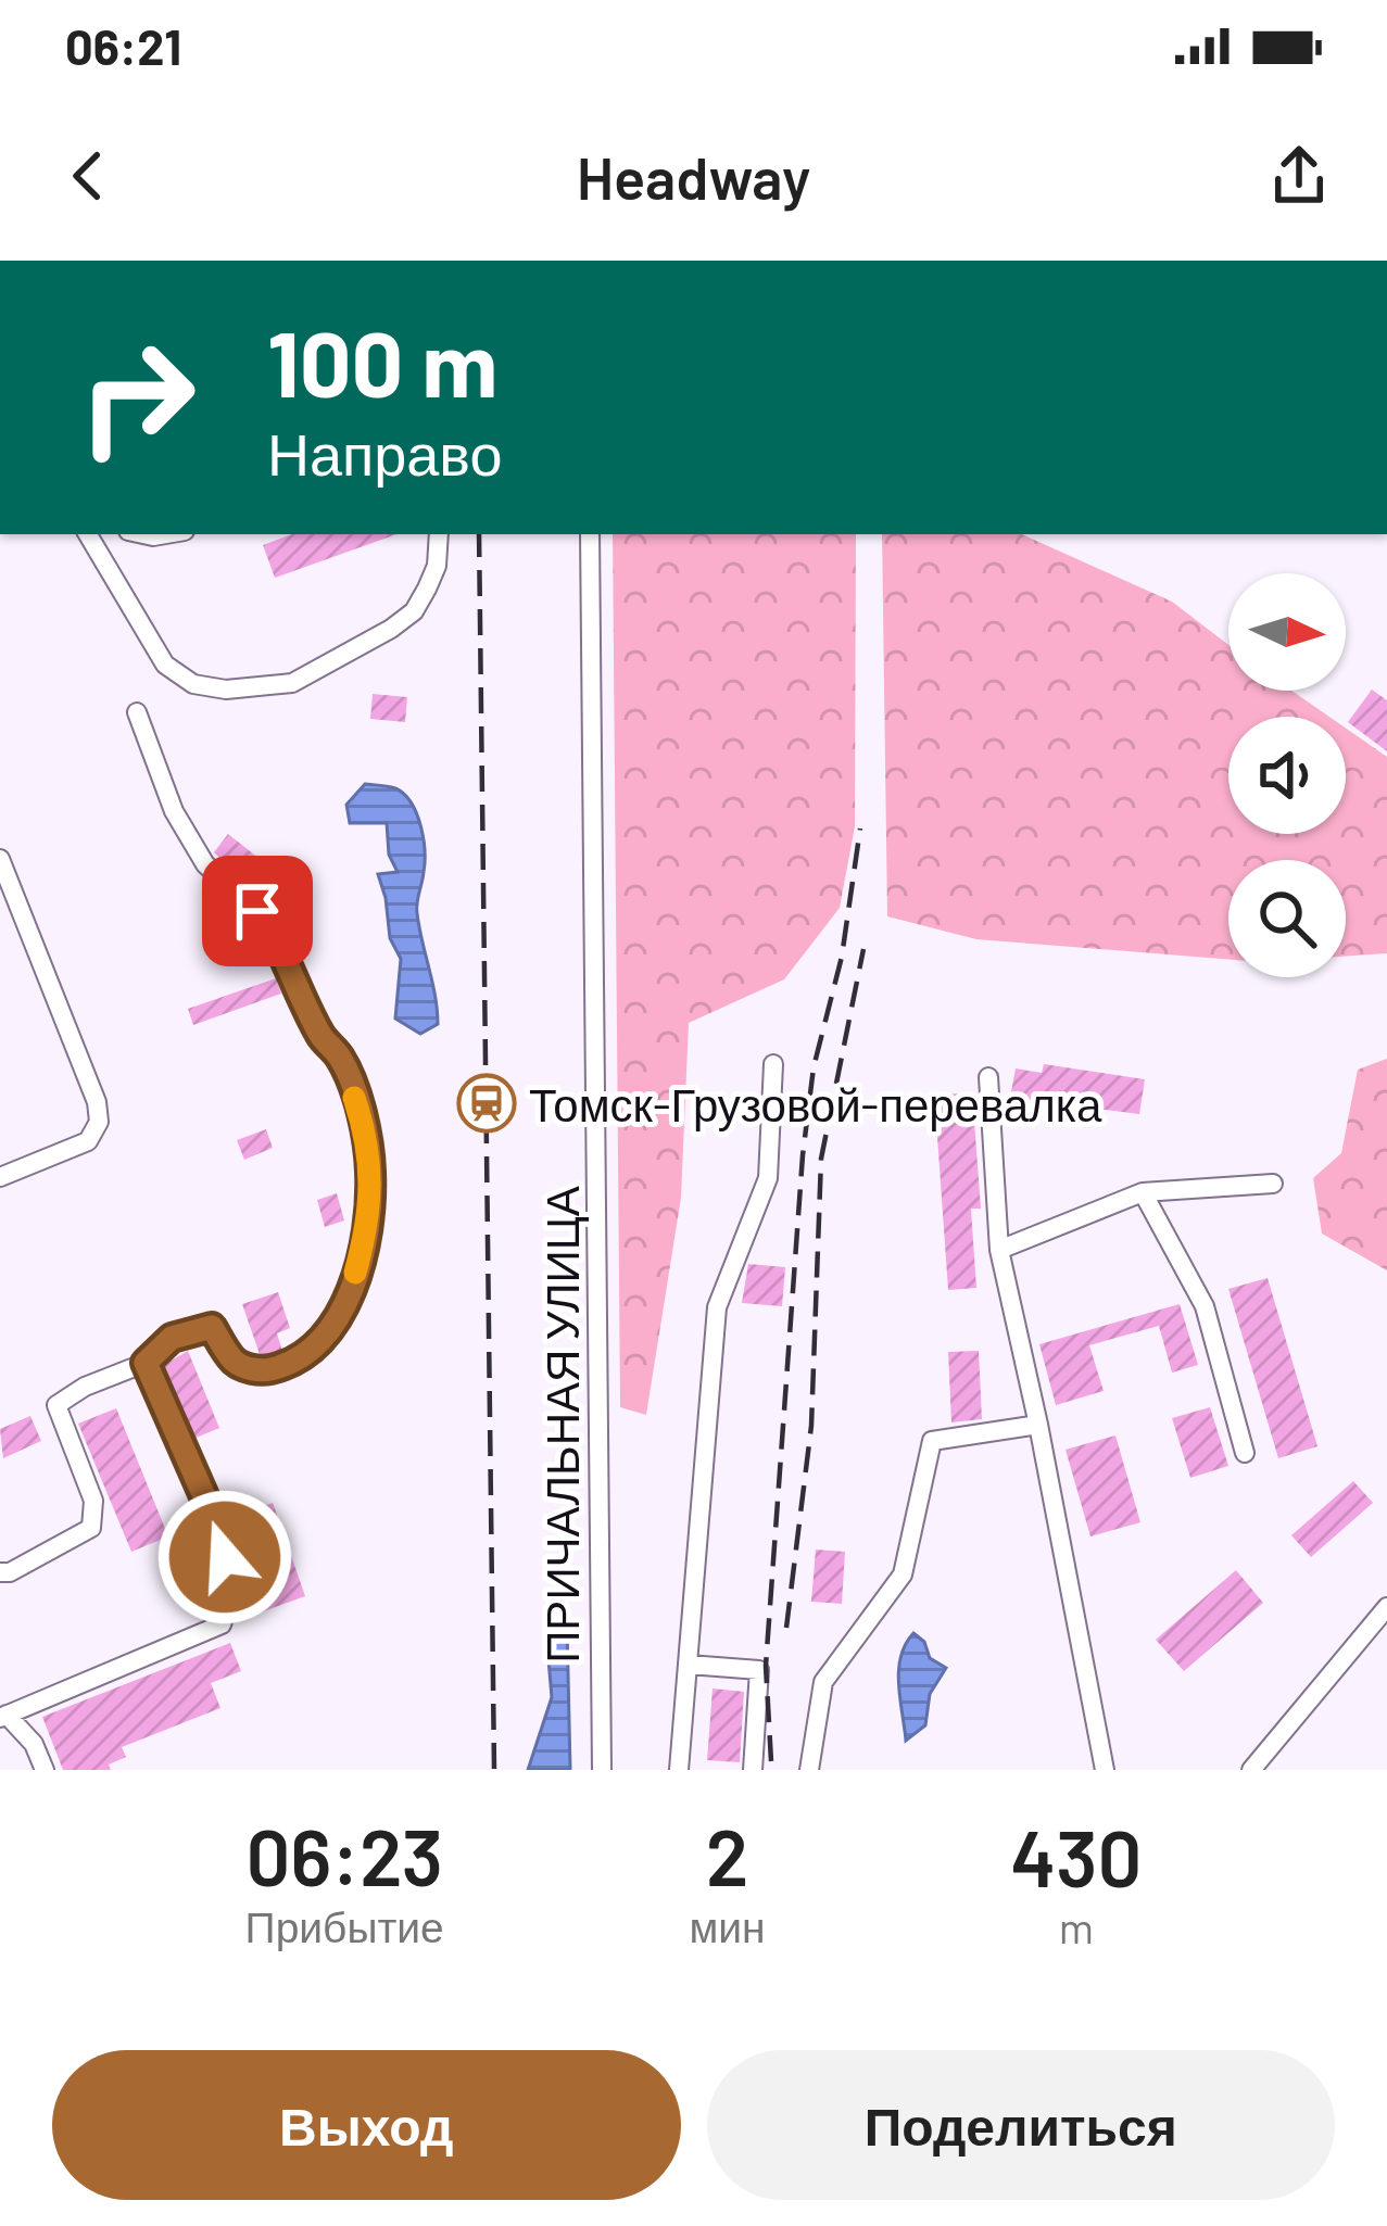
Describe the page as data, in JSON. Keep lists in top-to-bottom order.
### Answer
{
  "streets": {
    "street": ["ПРИЧАЛЬНАЯ УЛИЦА"]
  },
  "places": {
    "station": ["Томск-Грузовой-перевалка"]
  },
  "north": "right",
  "page": {
    "status": "06:21",
    "header": "Headway",
    "turn": ["100 m", "Направо"],
    "eta": [
      "06:23",
      "Прибытие",
      "2",
      "мин",
      "430",
      "m"
    ],
    "buttons": ["Выход", "Поделиться"]
  }
}
